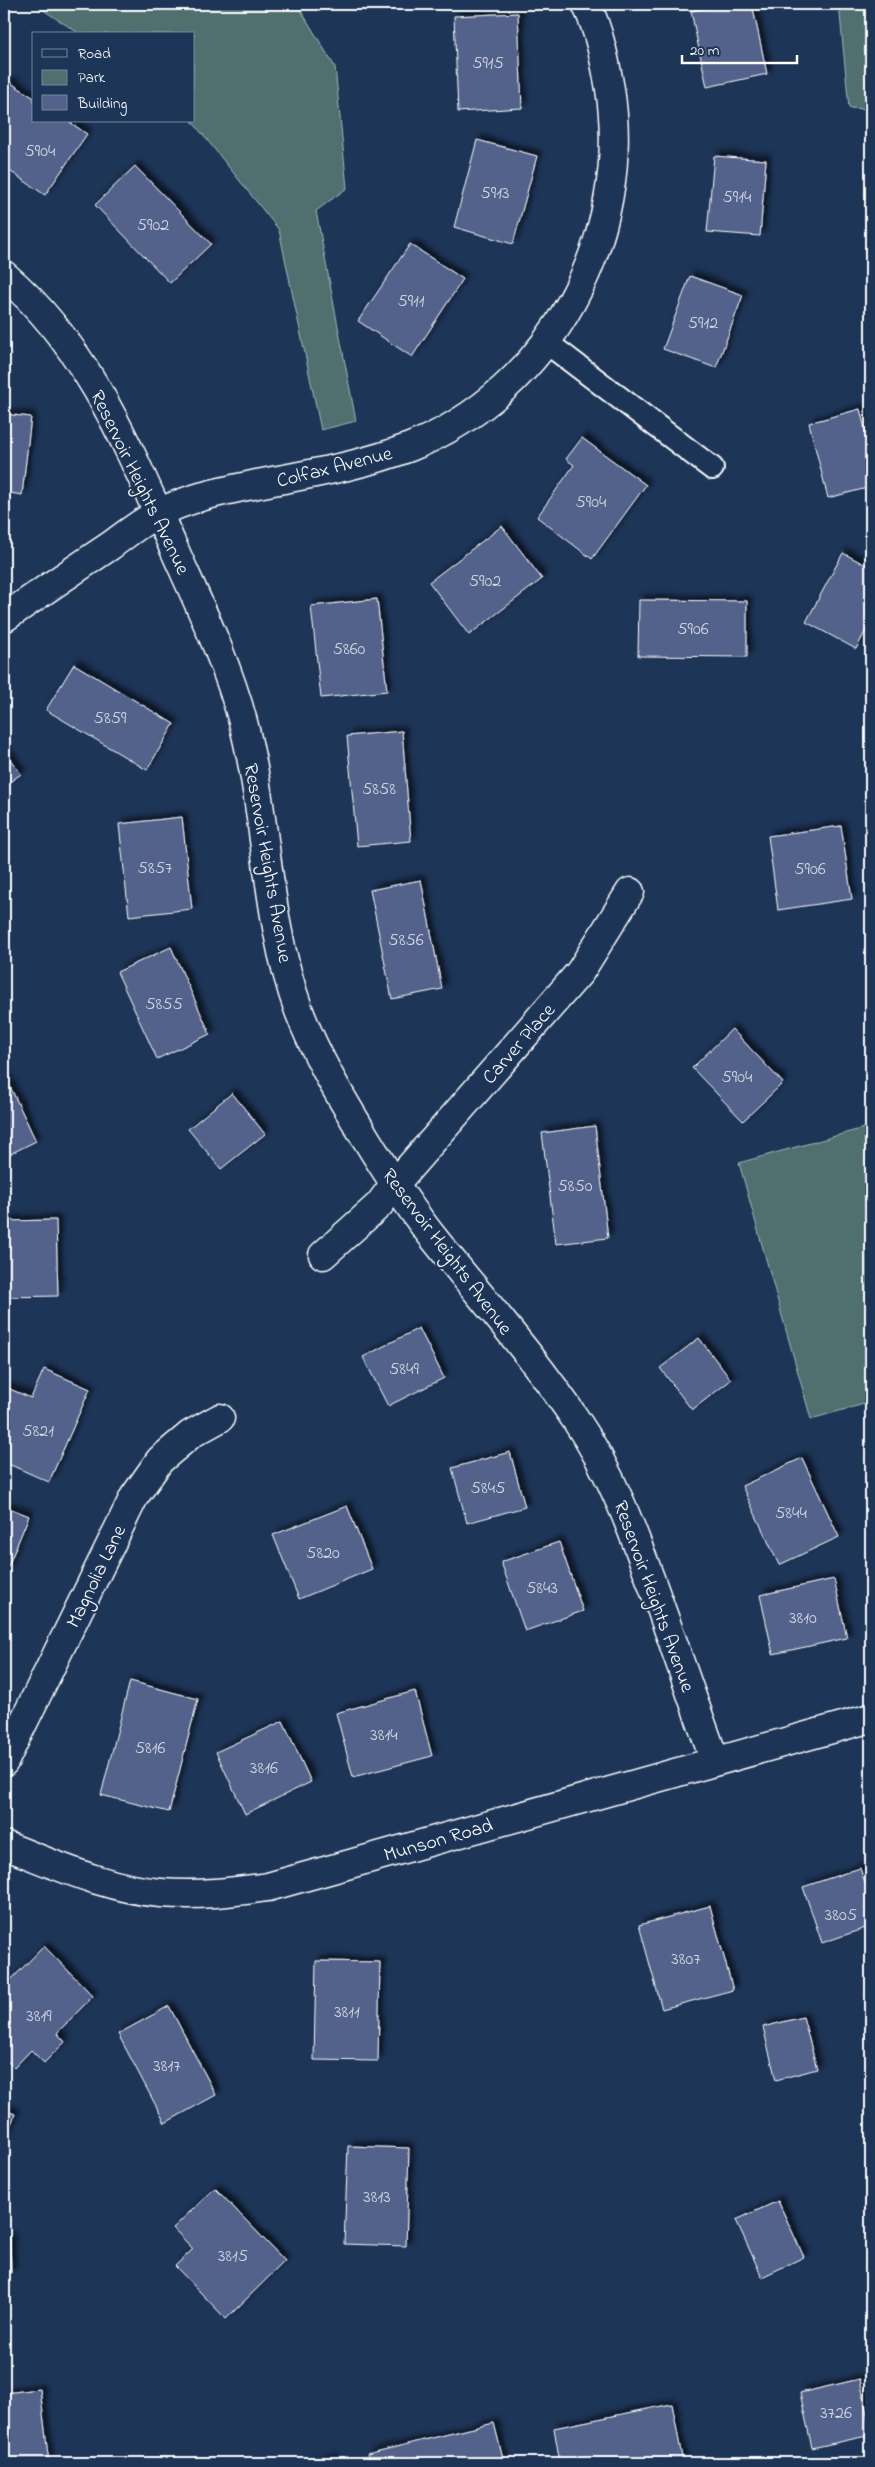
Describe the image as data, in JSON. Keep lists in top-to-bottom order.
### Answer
{
  "streets": {
    "street": [
      "Colfax Avenue",
      "Reservoir Heights Avenue",
      "Carver Place",
      "Magnolia Lane",
      "Munson Road"
    ]
  },
  "crossings": [
    ["Colfax Avenue", "Reservoir Heights Avenue"],
    ["Reservoir Heights Avenue", "Carver Place"],
    ["Reservoir Heights Avenue", "Munson Road"]
  ],
  "house_numbers": [
    "5915",
    "5904",
    "5913",
    "5914",
    "5902",
    "5911",
    "5912",
    "5904",
    "5902",
    "5906",
    "5860",
    "5859",
    "5858",
    "5857",
    "5906",
    "5856",
    "5855",
    "5904",
    "5850",
    "5849",
    "5821",
    "5845",
    "5844",
    "5820",
    "5843",
    "3810",
    "3814",
    "5816",
    "3816",
    "3805",
    "3807",
    "3811",
    "3819",
    "3817",
    "3813",
    "3815",
    "3726"
  ],
  "legend": ["Road", "Park", "Building"],
  "scale_bar": "20 m"
}
